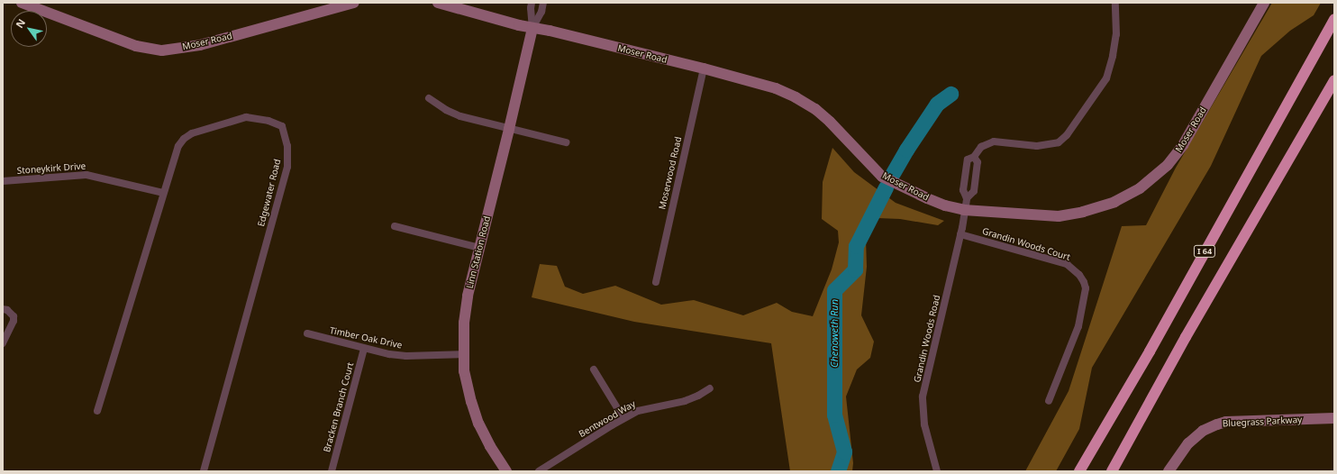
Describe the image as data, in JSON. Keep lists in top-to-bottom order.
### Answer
{
  "streets": {
    "highway": ["I 64"],
    "street": [
      "Moser Road",
      "Stoneykirk Drive",
      "Moserwood Road",
      "Edgewater Road",
      "Grandin Woods Court",
      "Linn Station Road",
      "Timber Oak Drive",
      "Grandin Woods Road",
      "Bracken Branch Court",
      "Bentwood Way",
      "Bluegrass Parkway"
    ]
  },
  "crossings": [
    ["Moser Road", "Moserwood Road"],
    ["Moser Road", "Linn Station Road"],
    ["Moser Road", "Grandin Woods Road"],
    ["Stoneykirk Drive", "Edgewater Road"],
    ["Grandin Woods Court", "Grandin Woods Road"],
    ["Linn Station Road", "Timber Oak Drive"],
    ["Timber Oak Drive", "Bracken Branch Court"]
  ],
  "water": ["Chenoweth Run"],
  "north": "top left"
}
